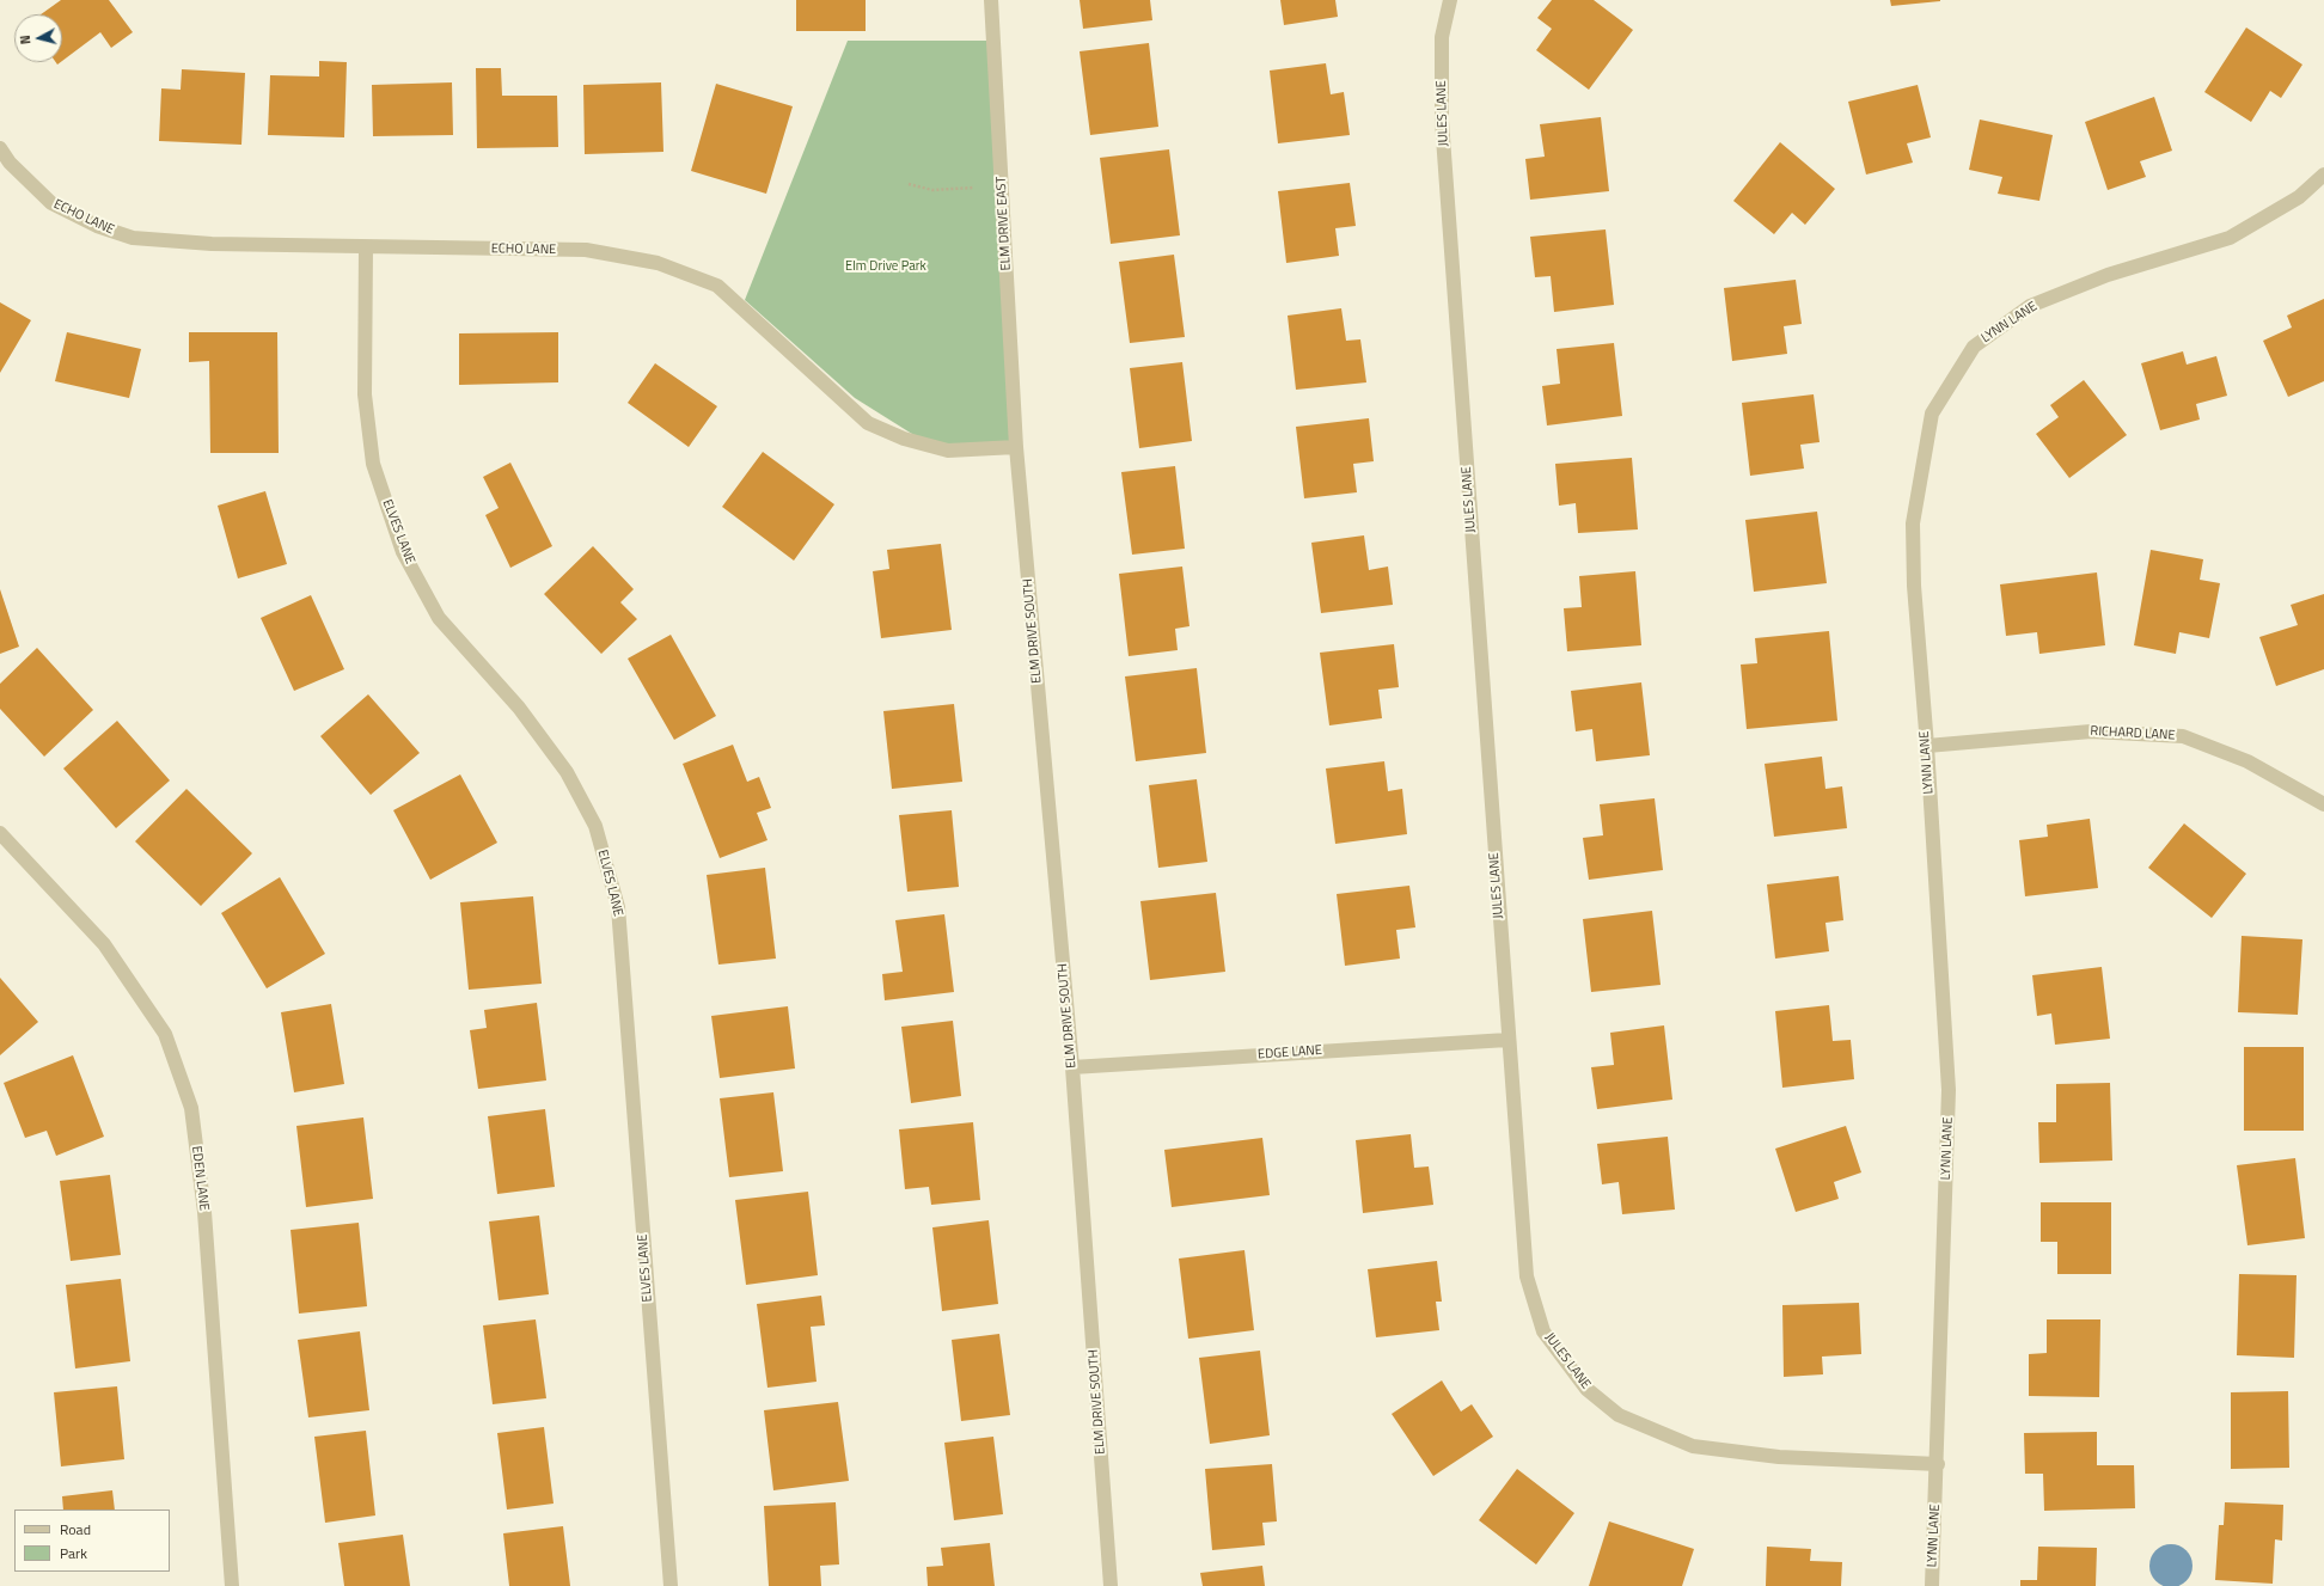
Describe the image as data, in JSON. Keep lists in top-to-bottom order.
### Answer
{
  "streets": {
    "street": [
      "JULES LANE",
      "ECHO LANE",
      "ELM DRIVE EAST",
      "LYNN LANE",
      "ELVES LANE",
      "ELM DRIVE SOUTH",
      "RICHARD LANE",
      "EDGE LANE",
      "EDEN LANE"
    ]
  },
  "crossings": [
    ["JULES LANE", "LYNN LANE"],
    ["JULES LANE", "EDGE LANE"],
    ["ECHO LANE", "ELM DRIVE EAST"],
    ["ECHO LANE", "ELVES LANE"],
    ["ECHO LANE", "ELM DRIVE SOUTH"],
    ["ELM DRIVE EAST", "ELM DRIVE SOUTH"],
    ["LYNN LANE", "RICHARD LANE"],
    ["ELM DRIVE SOUTH", "EDGE LANE"]
  ],
  "parks": ["Elm Drive Park"],
  "legend": ["Road", "Park"],
  "north": "left"
}
